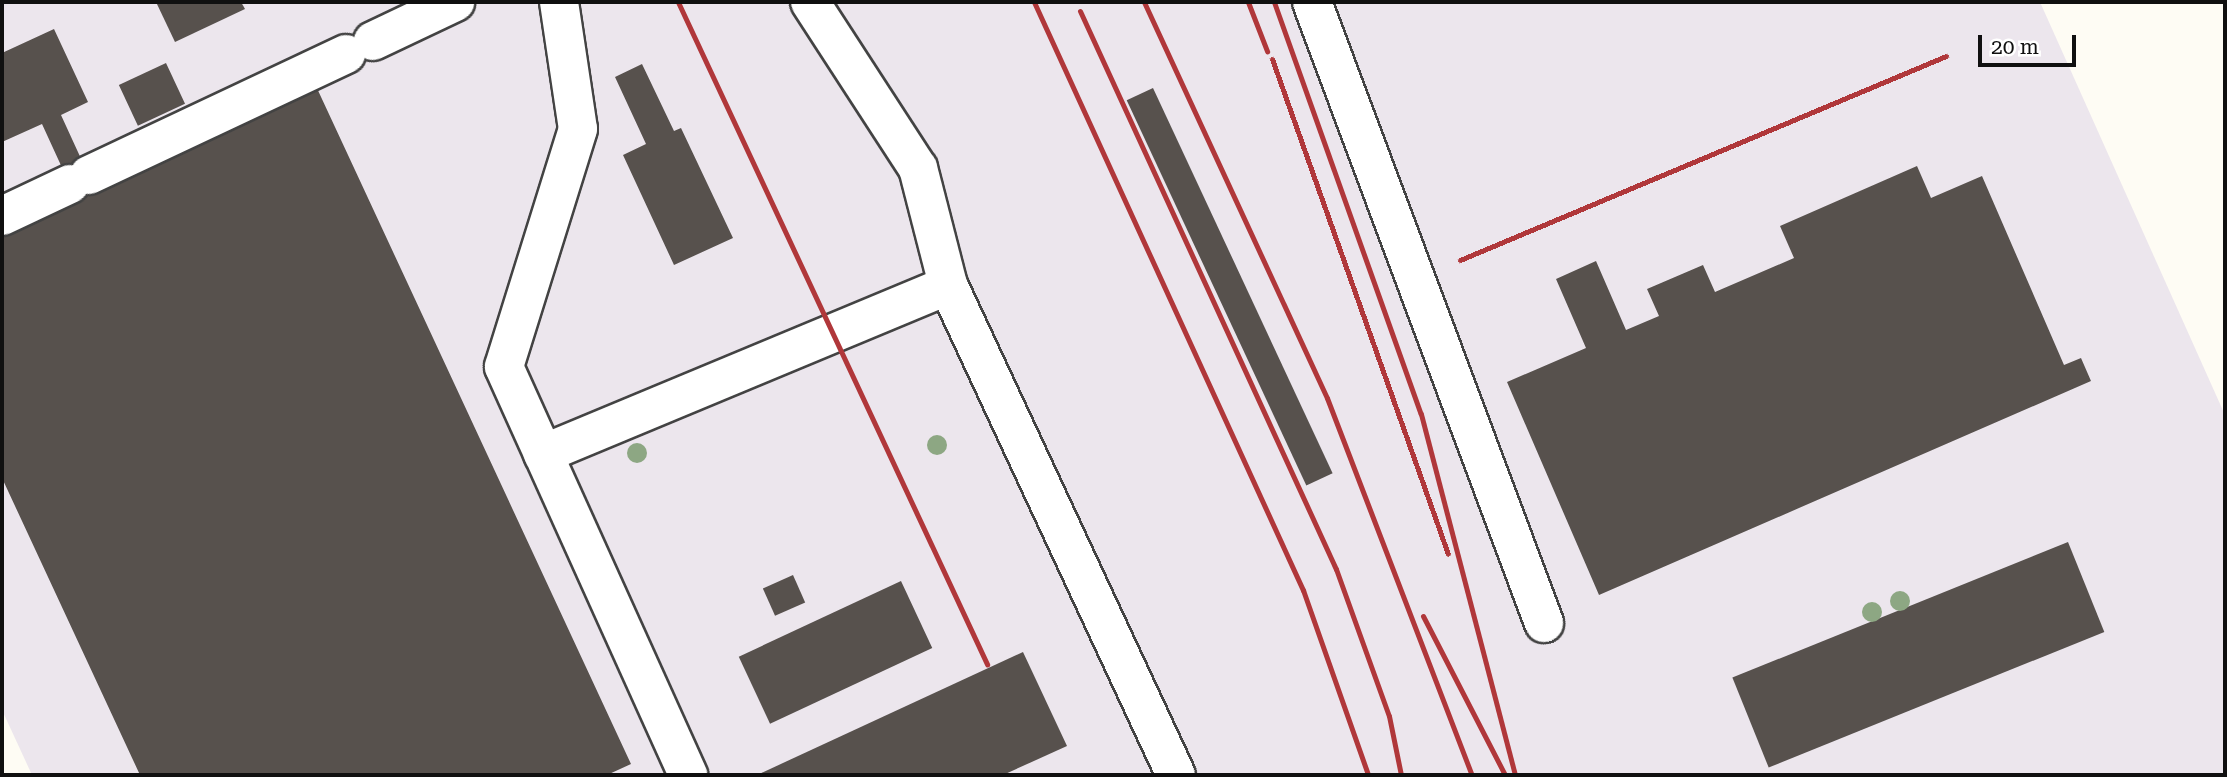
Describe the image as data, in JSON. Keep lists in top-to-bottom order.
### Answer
{
  "scale_bar": "20 m"
}
